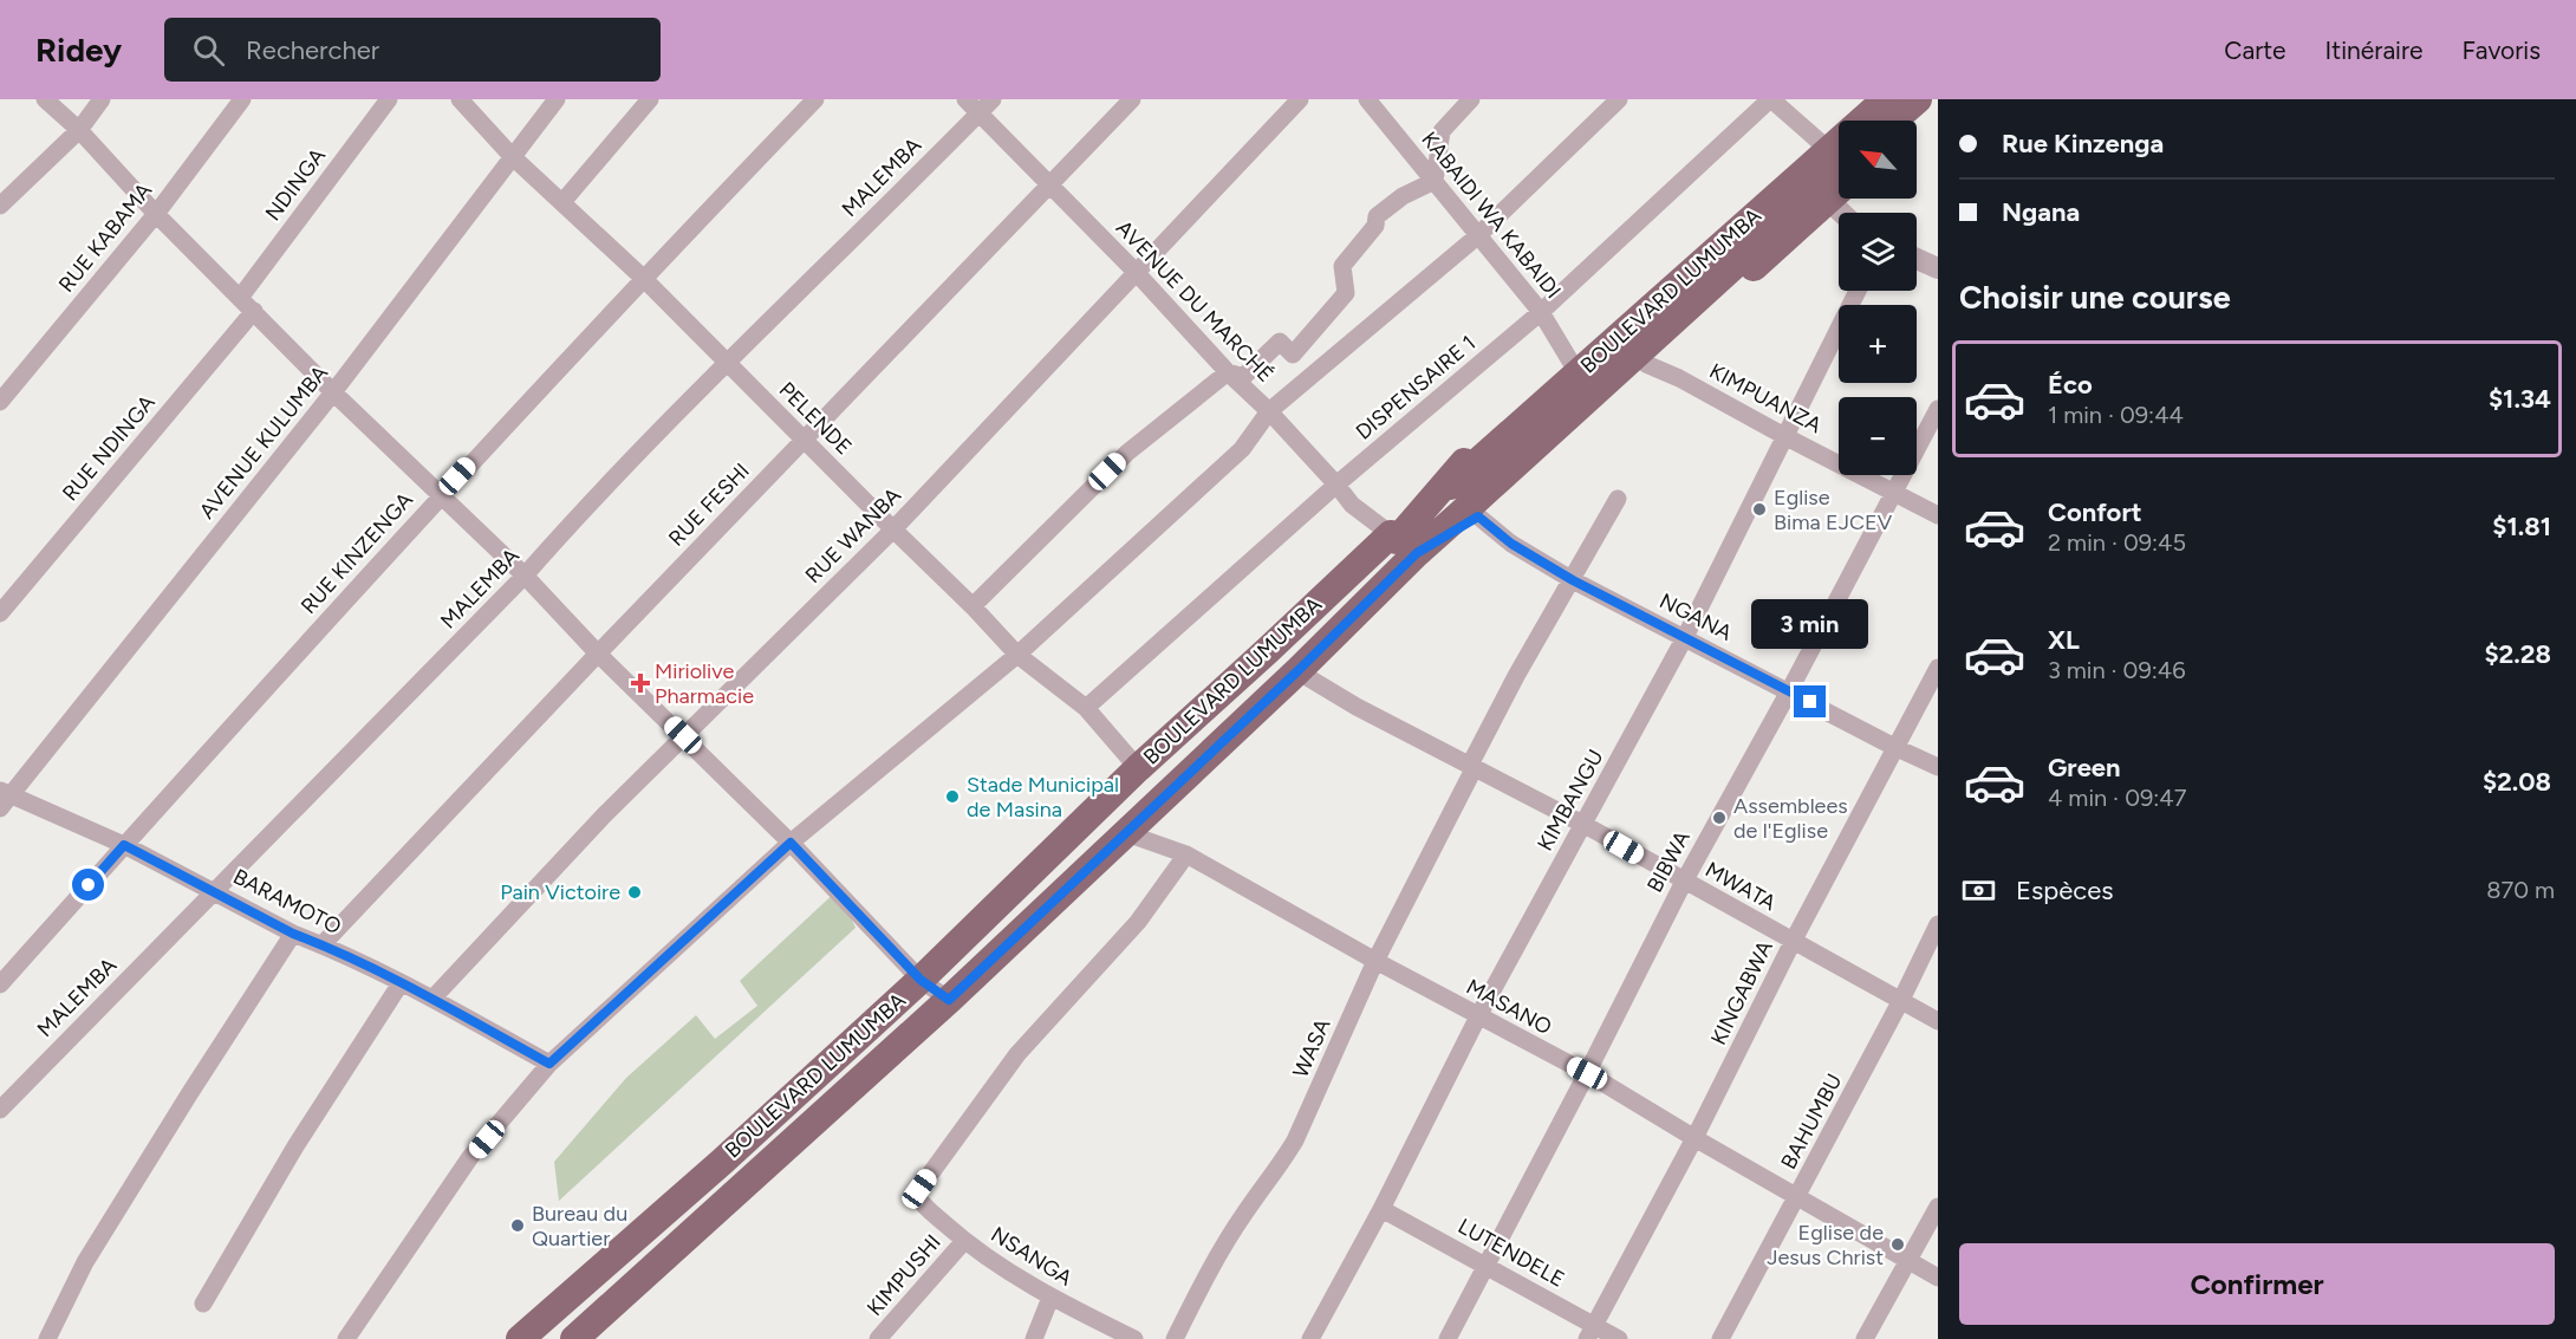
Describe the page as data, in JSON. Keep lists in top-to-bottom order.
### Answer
{
  "streets": {
    "highway": ["BOULEVARD LUMUMBA"],
    "street": [
      "MALEMBA",
      "NDINGA",
      "KABAIDI WA KABAIDI",
      "RUE KABAMA",
      "AVENUE DU MARCHÉ",
      "DISPENSAIRE 1",
      "KIMPUANZA",
      "PELENDE",
      "AVENUE KULUMBA",
      "RUE NDINGA",
      "RUE FESHI",
      "RUE WANBA",
      "RUE KINZENGA",
      "NGANA",
      "KIMBANGU",
      "BIBWA",
      "MWATA",
      "BARAMOTO",
      "KINGABWA",
      "MASANO",
      "WASA",
      "BAHUMBU",
      "LUTENDELE",
      "NSANGA",
      "KIMPUSHI"
    ]
  },
  "crossings": [
    ["MALEMBA", "AVENUE DU MARCHÉ"],
    ["MALEMBA", "PELENDE"],
    ["MALEMBA", "BARAMOTO"],
    ["KABAIDI WA KABAIDI", "DISPENSAIRE 1"],
    ["BOULEVARD LUMUMBA", "AVENUE DU MARCHÉ"],
    ["BOULEVARD LUMUMBA", "PELENDE"],
    ["BOULEVARD LUMUMBA", "NGANA"],
    ["BOULEVARD LUMUMBA", "MWATA"],
    ["BOULEVARD LUMUMBA", "MASANO"],
    ["AVENUE DU MARCHÉ", "DISPENSAIRE 1"],
    ["AVENUE DU MARCHÉ", "RUE FESHI"],
    ["AVENUE DU MARCHÉ", "RUE WANBA"],
    ["DISPENSAIRE 1", "PELENDE"],
    ["KIMPUANZA", "KIMBANGU"],
    ["KIMPUANZA", "BIBWA"],
    ["PELENDE", "AVENUE KULUMBA"],
    ["PELENDE", "RUE FESHI"],
    ["PELENDE", "RUE WANBA"],
    ["PELENDE", "RUE KINZENGA"],
    ["AVENUE KULUMBA", "BARAMOTO"],
    ["RUE FESHI", "BARAMOTO"],
    ["RUE WANBA", "BARAMOTO"],
    ["RUE KINZENGA", "BARAMOTO"],
    ["NGANA", "KIMBANGU"],
    ["NGANA", "BIBWA"],
    ["NGANA", "KINGABWA"],
    ["NGANA", "WASA"],
    ["KIMBANGU", "MWATA"],
    ["KIMBANGU", "MASANO"],
    ["KIMBANGU", "LUTENDELE"],
    ["BIBWA", "MWATA"],
    ["BIBWA", "MASANO"],
    ["BIBWA", "LUTENDELE"],
    ["MWATA", "KINGABWA"],
    ["MWATA", "WASA"],
    ["MWATA", "BAHUMBU"],
    ["KINGABWA", "MASANO"],
    ["KINGABWA", "LUTENDELE"],
    ["MASANO", "WASA"],
    ["MASANO", "BAHUMBU"],
    ["MASANO", "NSANGA"],
    ["NSANGA", "KIMPUSHI"]
  ],
  "places": {
    "other": [
      "Eglise Bima EJCEV",
      "Stade Municipal de Masina",
      "Assemblees de l'Eglise",
      "Pain Victoire",
      "Bureau du Quartier",
      "Eglise de Jesus Christ"
    ],
    "health": ["Miriolive Pharmacie"]
  },
  "north": "top left",
  "page": {
    "header": "Ridey",
    "search": "Rechercher",
    "nav": ["Carte", "Itinéraire", "Favoris"],
    "banner": ["Rue Kinzenga", "Ngana"],
    "map_buttons": ["+", "−"],
    "heading": "Choisir une course",
    "list": [
      {
        "name": "Éco",
        "note": "1 min · 09:44",
        "value": "$1.34"
      },
      {
        "name": "Confort",
        "note": "2 min · 09:45",
        "value": "$1.81"
      },
      {
        "name": "XL",
        "note": "3 min · 09:46",
        "value": "$2.28"
      },
      {
        "name": "Green",
        "note": "4 min · 09:47",
        "value": "$2.08"
      }
    ],
    "bubble": "3 min",
    "pay": ["Espèces", "870 m"],
    "buttons": "Confirmer"
  }
}
